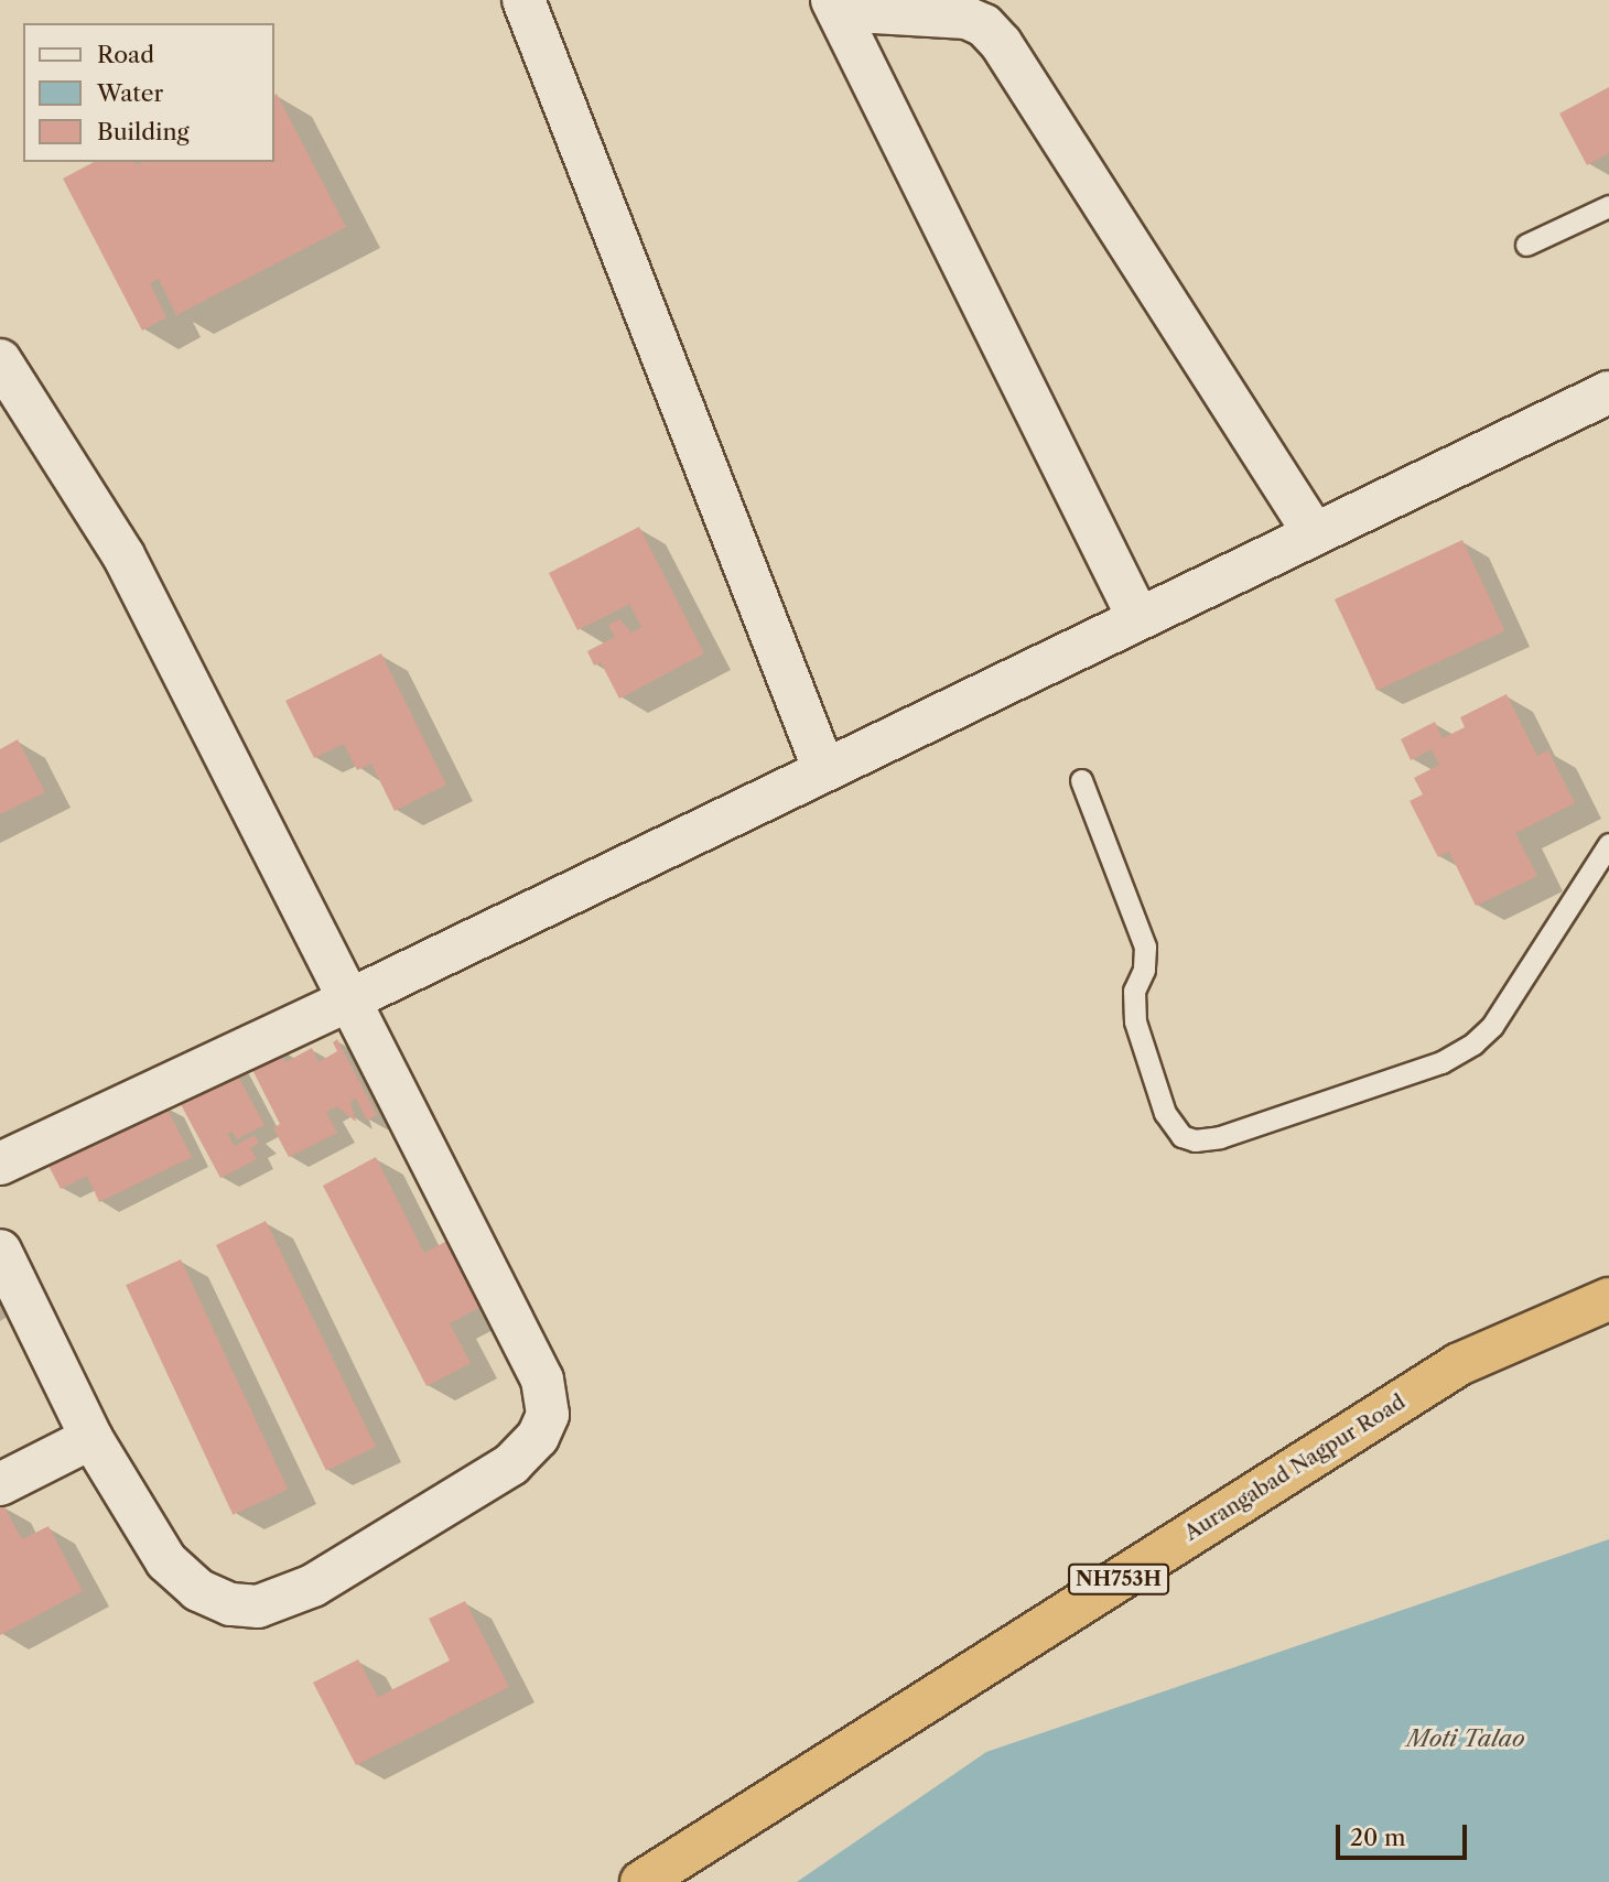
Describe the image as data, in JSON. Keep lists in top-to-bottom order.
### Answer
{
  "streets": {
    "highway": ["Aurangabad Nagpur Road", "NH753H"]
  },
  "water": ["Moti Talao"],
  "legend": ["Road", "Water", "Building"],
  "scale_bar": "20 m"
}
